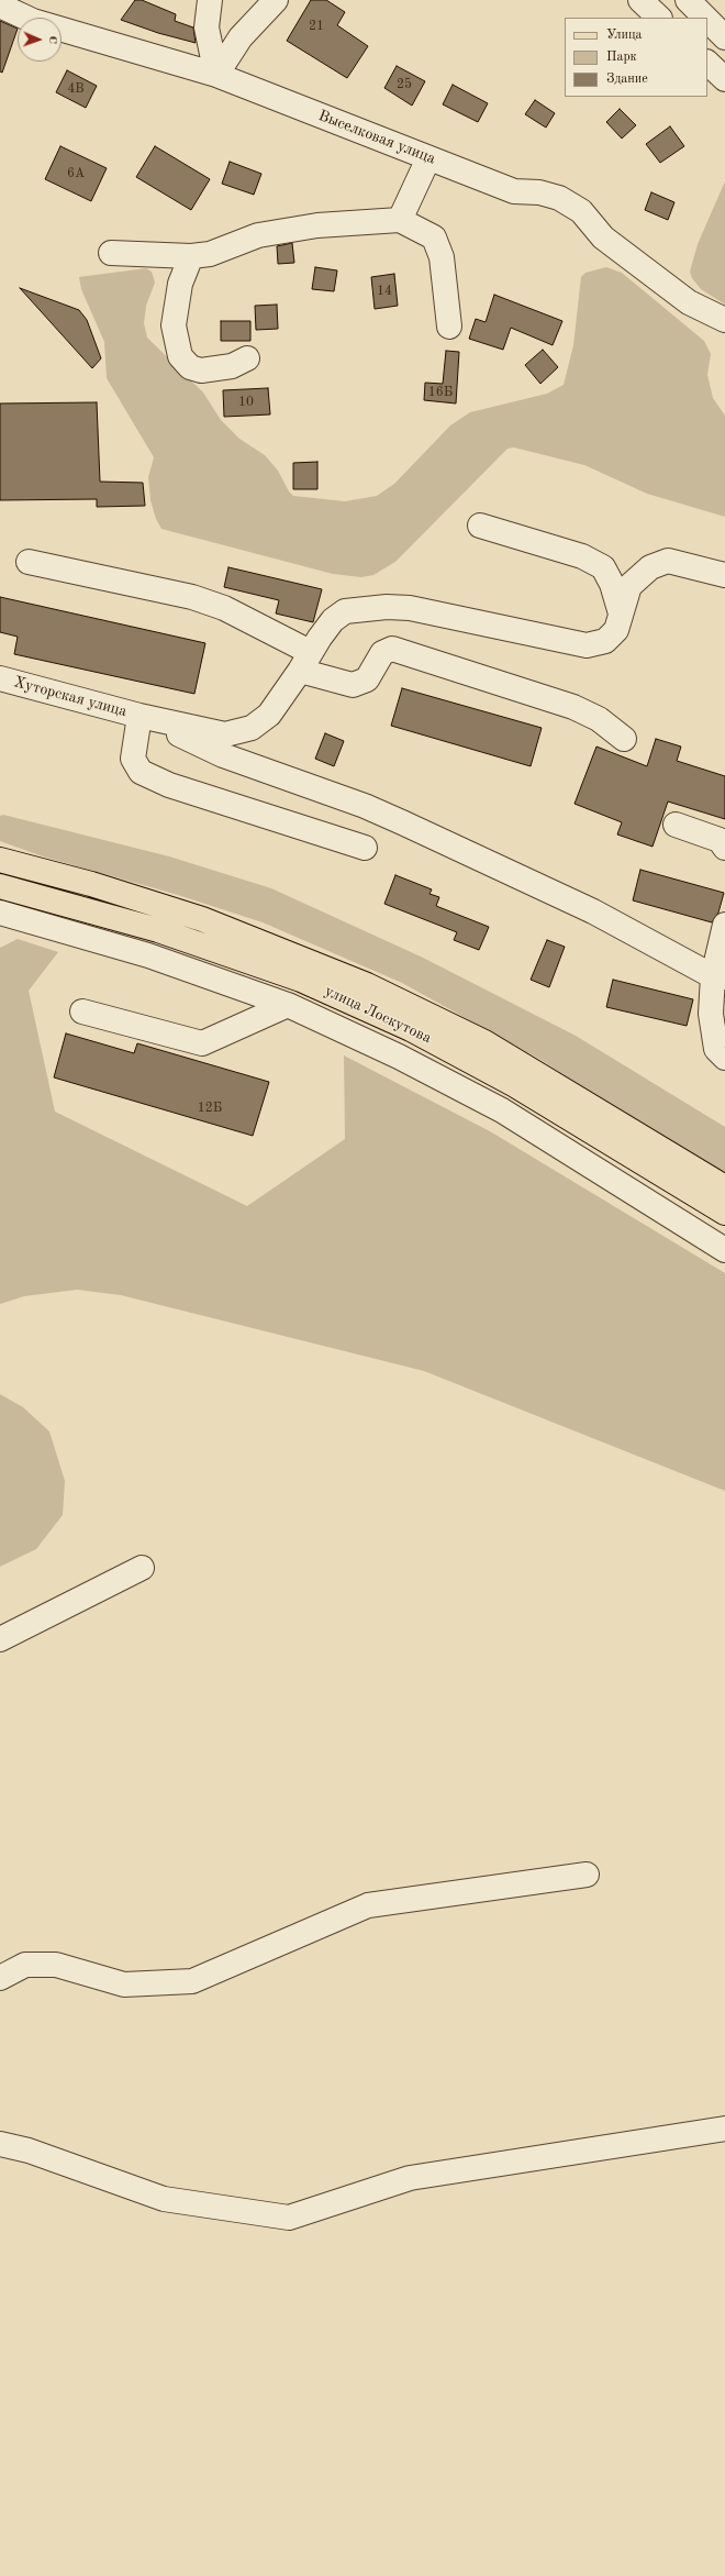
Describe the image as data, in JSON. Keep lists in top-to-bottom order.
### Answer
{
  "streets": {
    "main road": ["улица Лоскутова"],
    "street": ["Выселковая улица", "Хуторская улица"]
  },
  "house_numbers": [
    "21",
    "25",
    "4В",
    "6А",
    "14",
    "16Б",
    "10",
    "12Б"
  ],
  "legend": ["Улица", "Парк", "Здание"],
  "north": "right"
}
